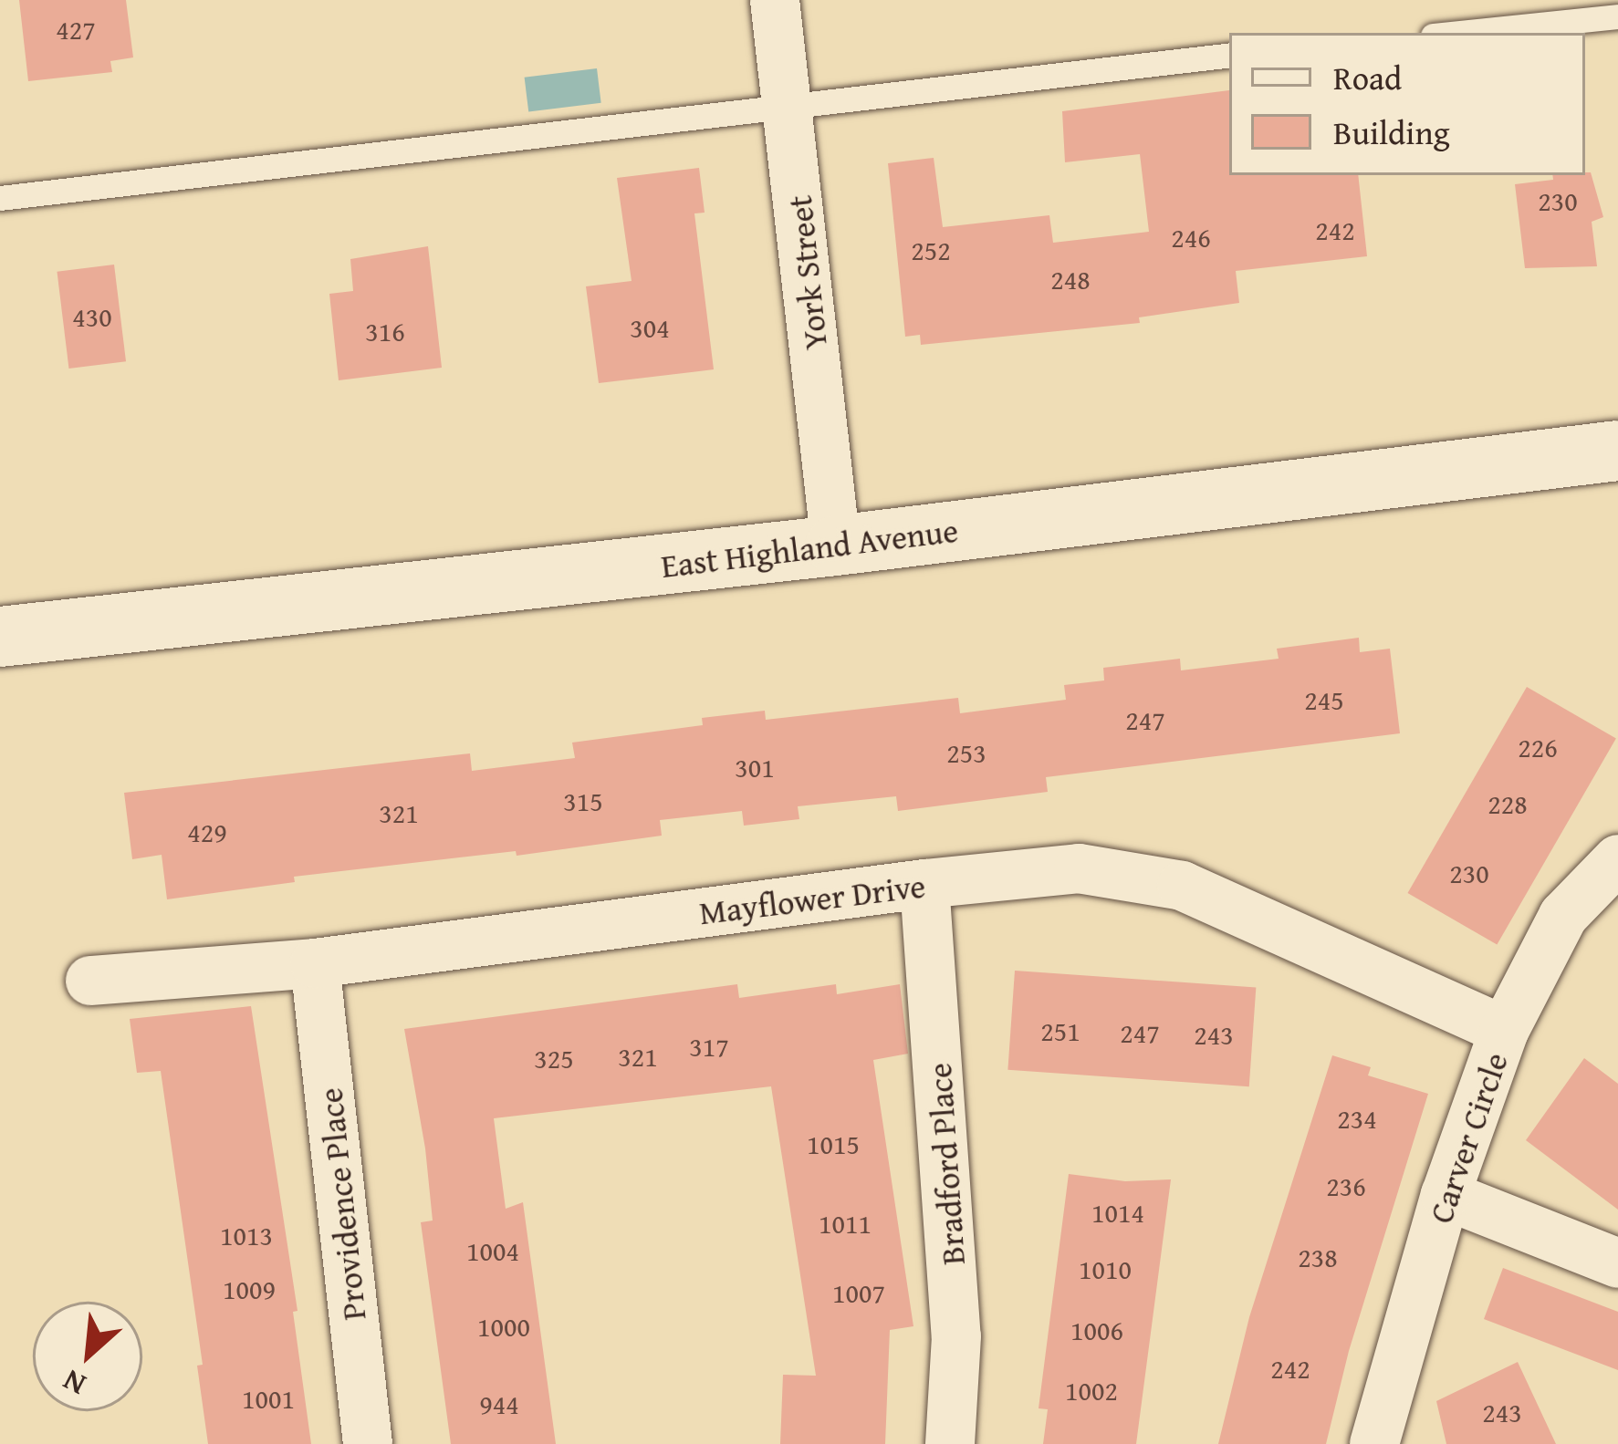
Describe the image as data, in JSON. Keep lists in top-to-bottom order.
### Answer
{
  "streets": {
    "street": [
      "York Street",
      "East Highland Avenue",
      "Mayflower Drive",
      "Carver Circle",
      "Bradford Place",
      "Providence Place"
    ]
  },
  "crossings": [
    ["York Street", "East Highland Avenue"],
    ["Mayflower Drive", "Carver Circle"],
    ["Mayflower Drive", "Bradford Place"],
    ["Mayflower Drive", "Providence Place"]
  ],
  "house_numbers": [
    "427",
    "230",
    "242",
    "246",
    "252",
    "248",
    "430",
    "304",
    "316",
    "245",
    "247",
    "226",
    "253",
    "301",
    "315",
    "228",
    "321",
    "429",
    "230",
    "251",
    "247",
    "243",
    "317",
    "321",
    "325",
    "234",
    "1015",
    "236",
    "1014",
    "1011",
    "1013",
    "1004",
    "238",
    "1010",
    "1009",
    "1007",
    "1000",
    "1006",
    "242",
    "1002",
    "1001",
    "944",
    "243"
  ],
  "legend": ["Road", "Building"],
  "north": "bottom left"
}
